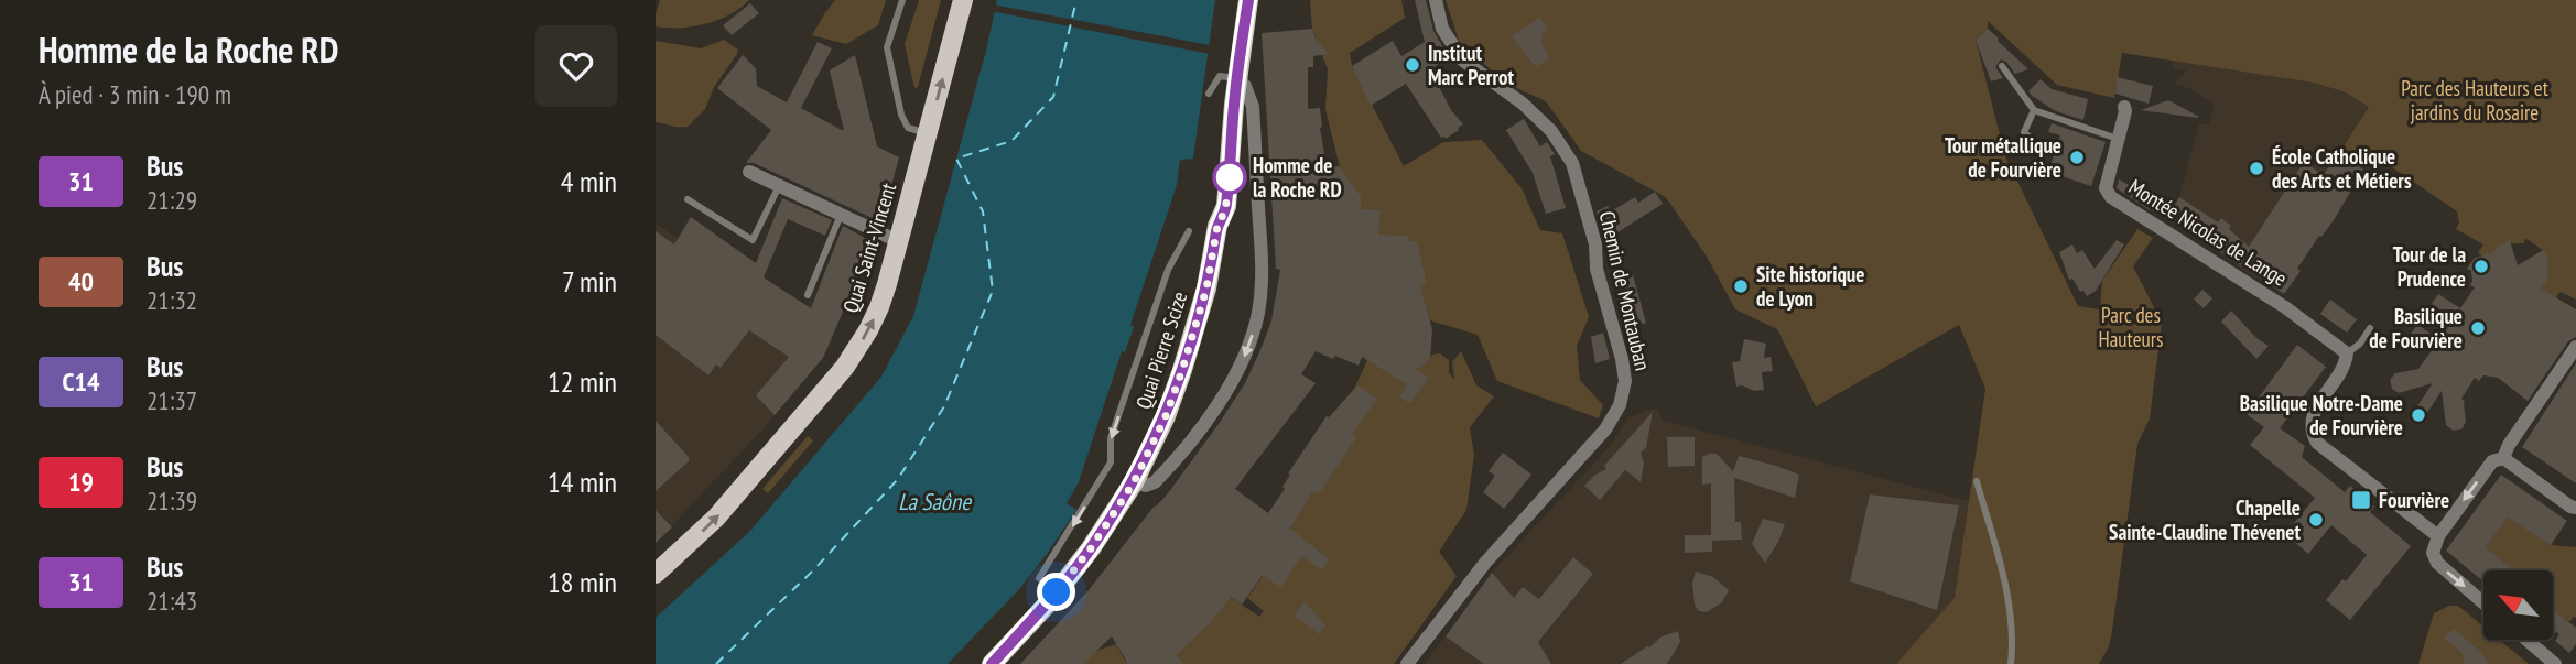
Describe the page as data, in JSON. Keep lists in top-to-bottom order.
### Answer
{
  "streets": {
    "main road": ["Quai Saint-Vincent", "Quai Pierre Scize"],
    "street": ["Montée Nicolas de Lange", "Chemin de Montauban"]
  },
  "one_way": ["Quai Saint-Vincent"],
  "water": ["La Saône"],
  "parks": ["Parc des Hauteurs et jardins du Rosaire", "Parc des Hauteurs"],
  "places": {
    "other": [
      "Institut Marc Perrot",
      "Tour métallique de Fourvière",
      "École Catholique des Arts et Métiers",
      "Homme de la Roche RD",
      "Tour de la Prudence",
      "Site historique de Lyon",
      "Basilique de Fourvière",
      "Basilique Notre-Dame de Fourvière",
      "Chapelle Sainte-Claudine Thévenet"
    ],
    "transit": ["Fourvière"]
  },
  "lines": ["bus line 31"],
  "north": "top left",
  "page": {
    "heading": ["Homme de la Roche RD", "À pied · 3 min · 190 m"],
    "list": [
      {
        "mark": "31",
        "name": "Bus",
        "note": "21:29",
        "value": "4 min"
      },
      {
        "mark": "40",
        "name": "Bus",
        "note": "21:32",
        "value": "7 min"
      },
      {
        "mark": "C14",
        "name": "Bus",
        "note": "21:37",
        "value": "12 min"
      },
      {
        "mark": "19",
        "name": "Bus",
        "note": "21:39",
        "value": "14 min"
      },
      {
        "mark": "31",
        "name": "Bus",
        "note": "21:43",
        "value": "18 min"
      }
    ]
  }
}
